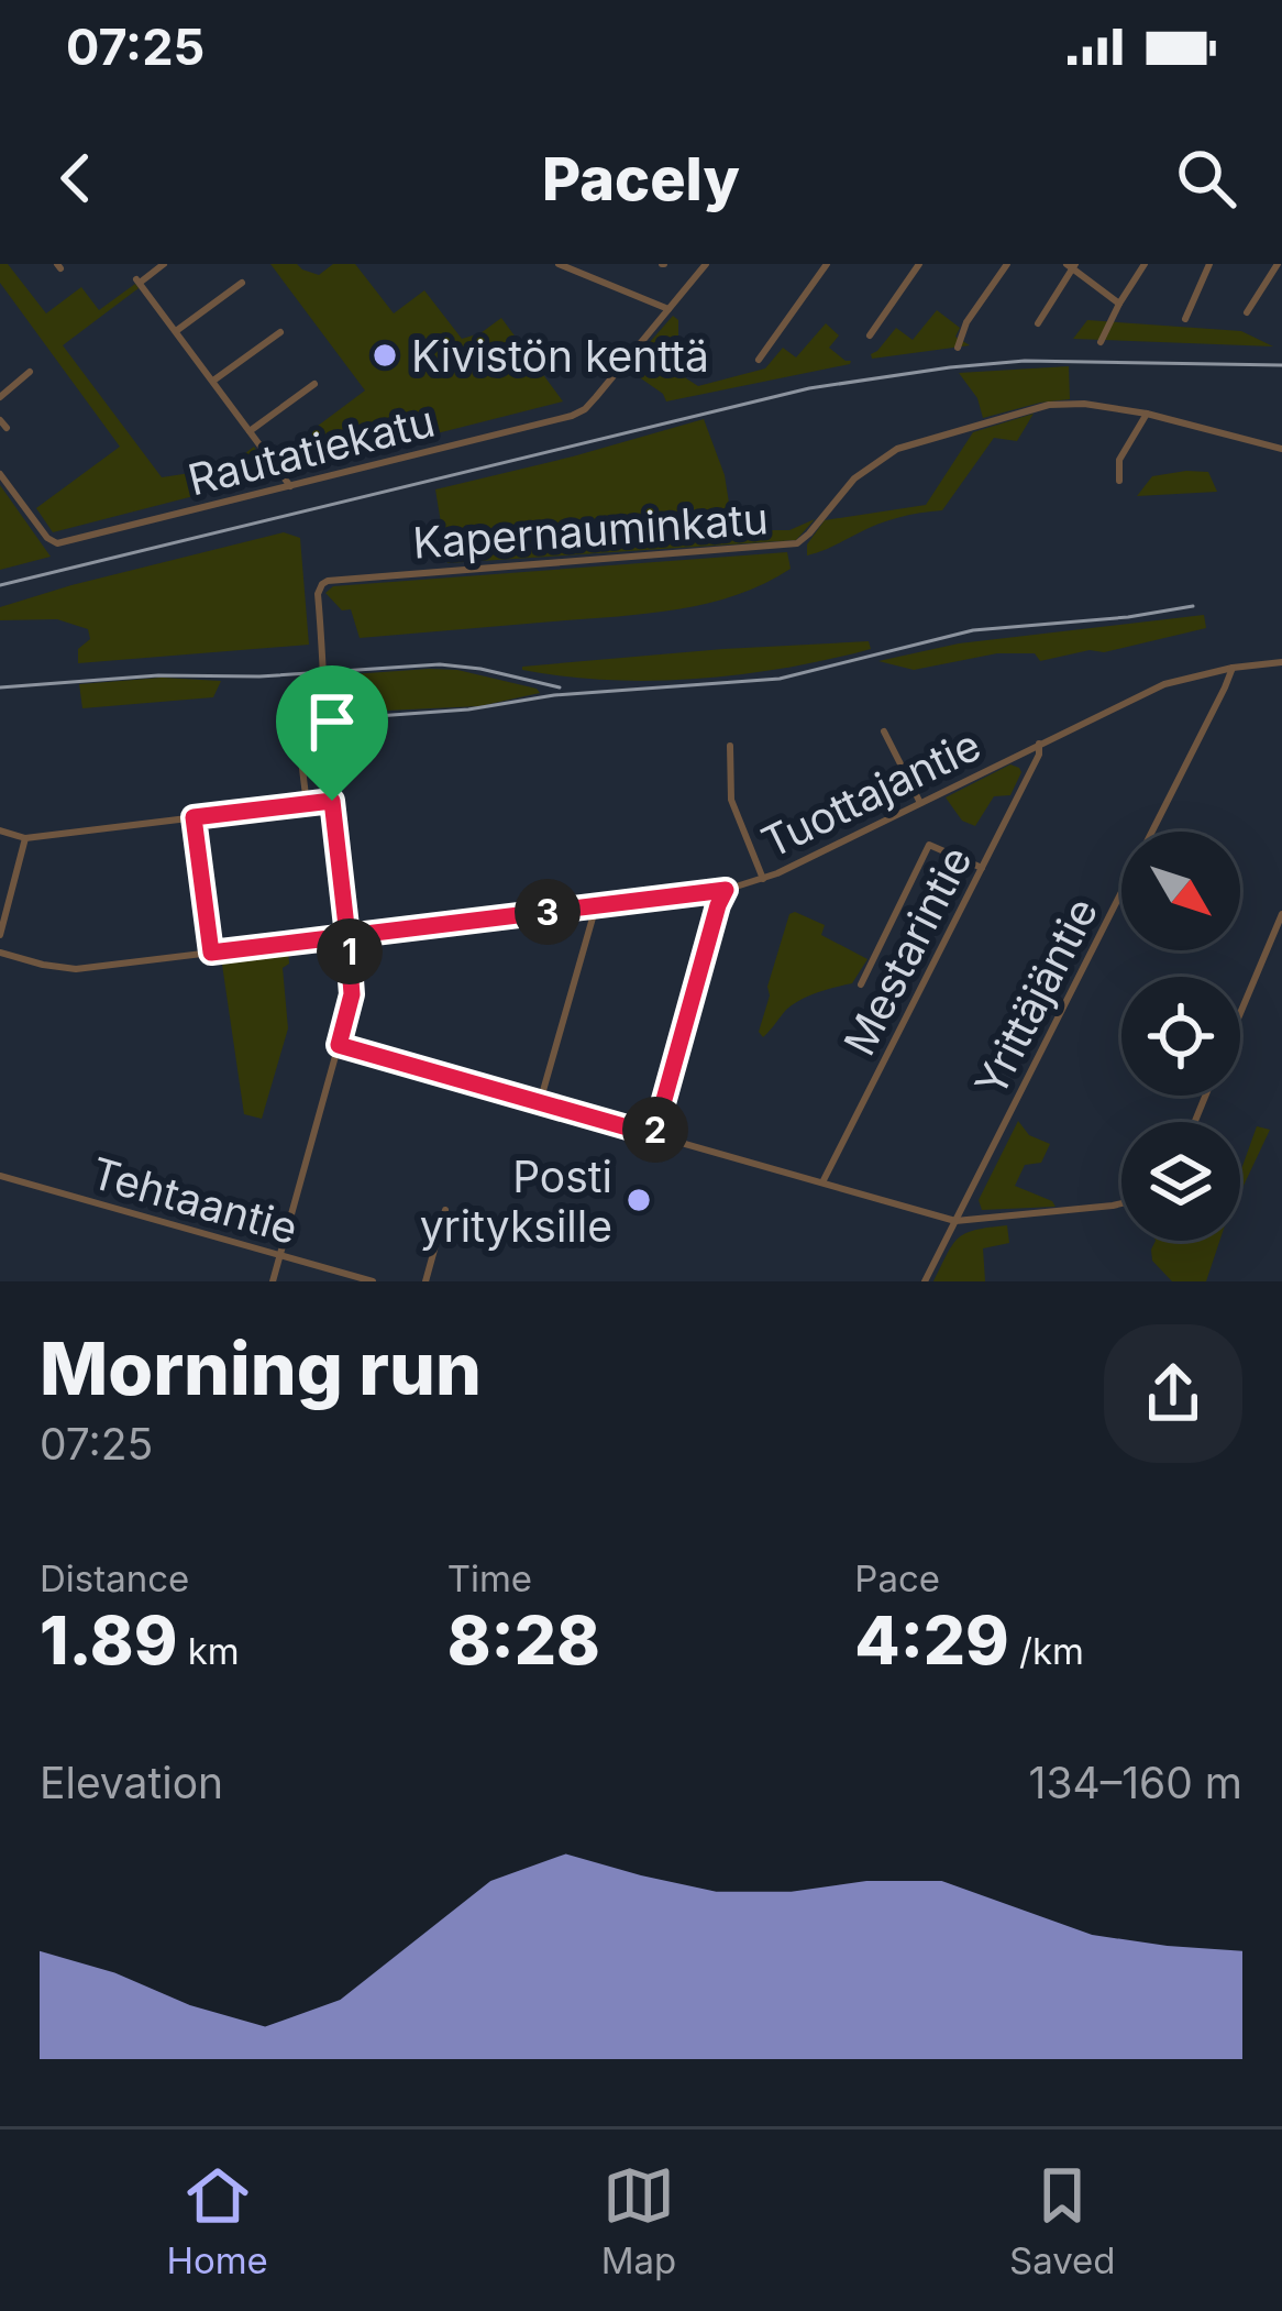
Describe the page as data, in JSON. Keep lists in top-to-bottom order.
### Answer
{
  "streets": {
    "street": [
      "Rautatiekatu",
      "Kapernauminkatu",
      "Tuottajantie",
      "Mestarintie",
      "Yrittäjäntie",
      "Tehtaantie"
    ]
  },
  "crossings": [
    ["Tuottajantie", "Mestarintie"],
    ["Tuottajantie", "Yrittäjäntie"]
  ],
  "places": ["Kivistön kenttä", "Posti yrityksille"],
  "north": "bottom right",
  "page": {
    "status": "07:25",
    "header": "Pacely",
    "pins": ["3", "1", "2"],
    "heading": ["Morning run", "07:25"],
    "stats": [
      ["Distance", "1.89 km"],
      ["Time", "8:28"],
      ["Pace", "4:29 /km"]
    ],
    "chart": ["Elevation", "134–160 m"],
    "tabs": ["Home", "Map", "Saved"]
  }
}
